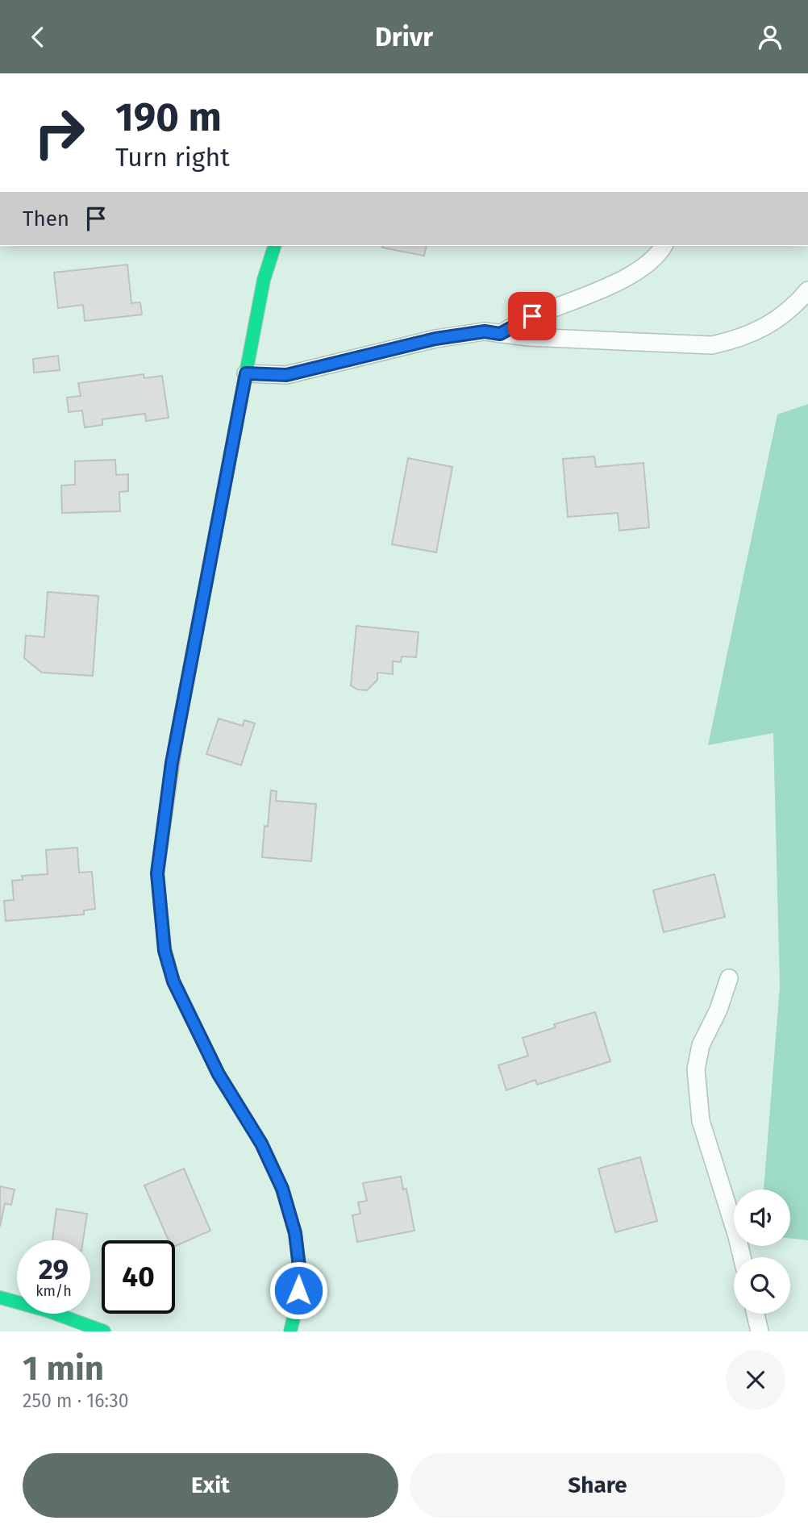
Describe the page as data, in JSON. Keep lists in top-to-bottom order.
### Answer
{
  "page": {
    "header": "Drivr",
    "turn": ["190 m", "Turn right"],
    "then": "Then",
    "speed": "29 km/h",
    "limit": "40",
    "heading": ["1 min", "250 m · 16:30"],
    "buttons": ["Exit", "Share"]
  }
}
